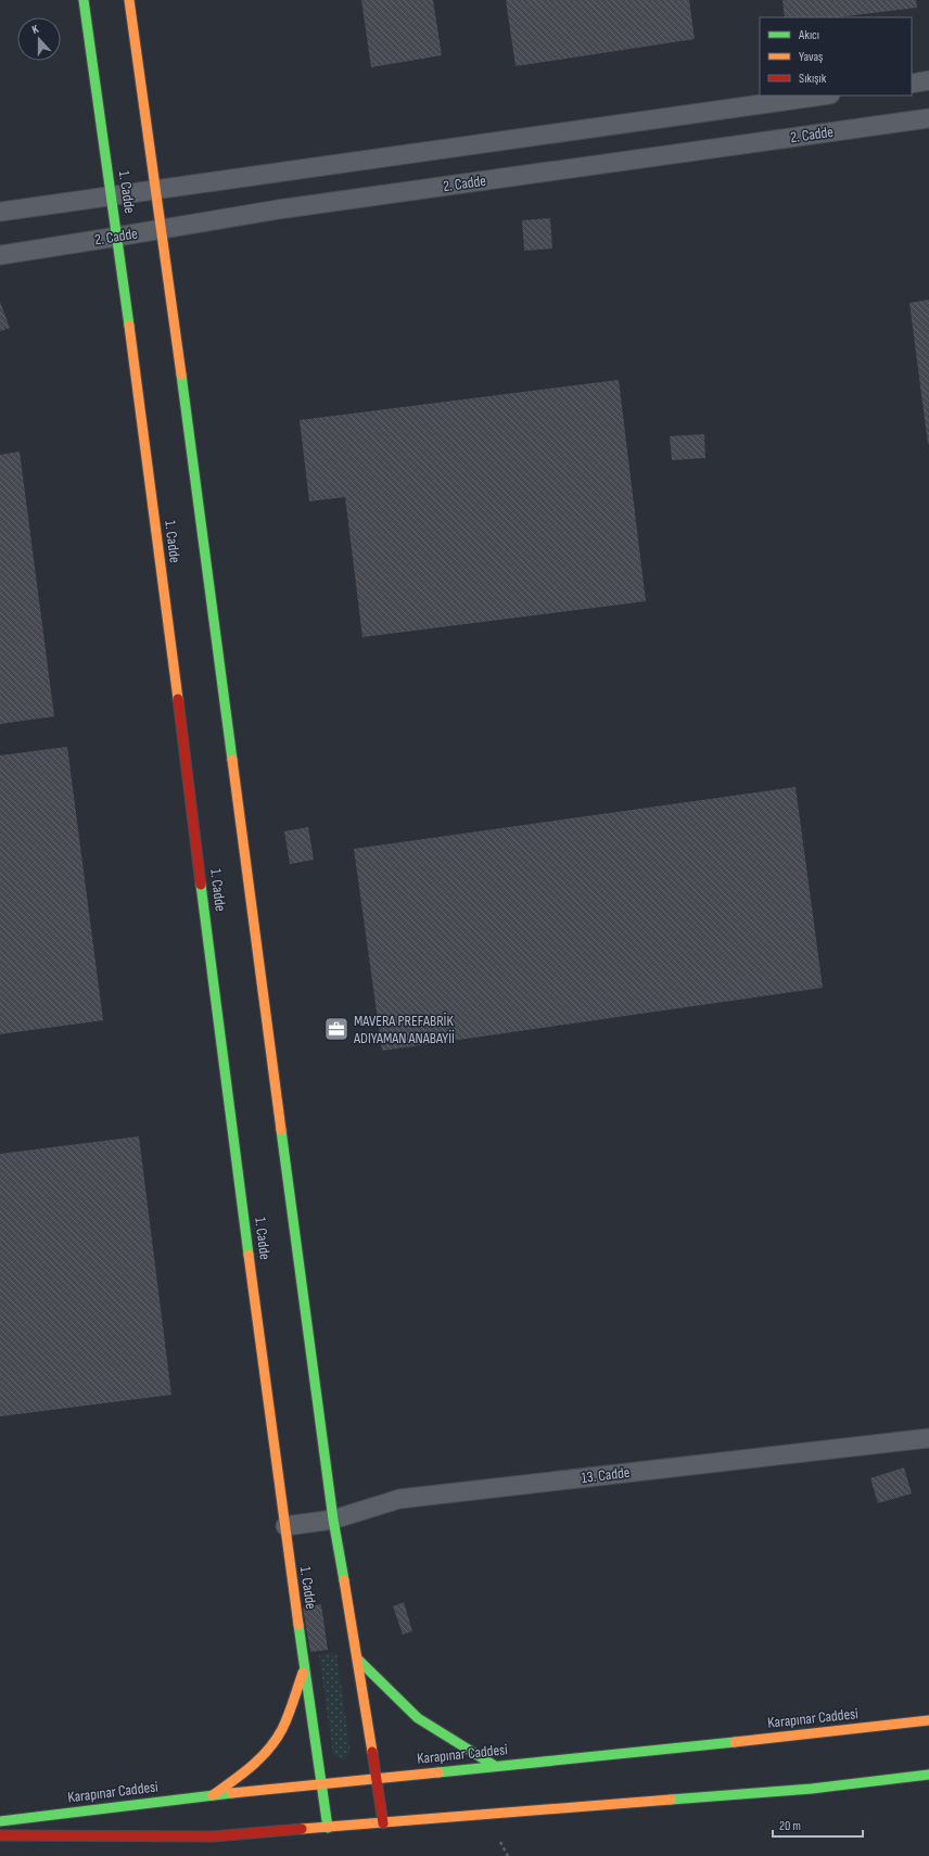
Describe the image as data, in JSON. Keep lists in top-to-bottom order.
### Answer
{
  "streets": {
    "street": ["1. Cadde", "Karapınar Caddesi"],
    "lane": ["2. Cadde", "13. Cadde"]
  },
  "crossings": [
    ["2. Cadde", "1. Cadde"],
    ["1. Cadde", "13. Cadde"],
    ["1. Cadde", "Karapınar Caddesi"]
  ],
  "places": {
    "office": ["MAVERA PREFABRİK ADIYAMAN ANABAYİİ"]
  },
  "legend": ["Akıcı", "Yavaş", "Sıkışık"],
  "scale_bar": "20 m",
  "north": "top"
}
